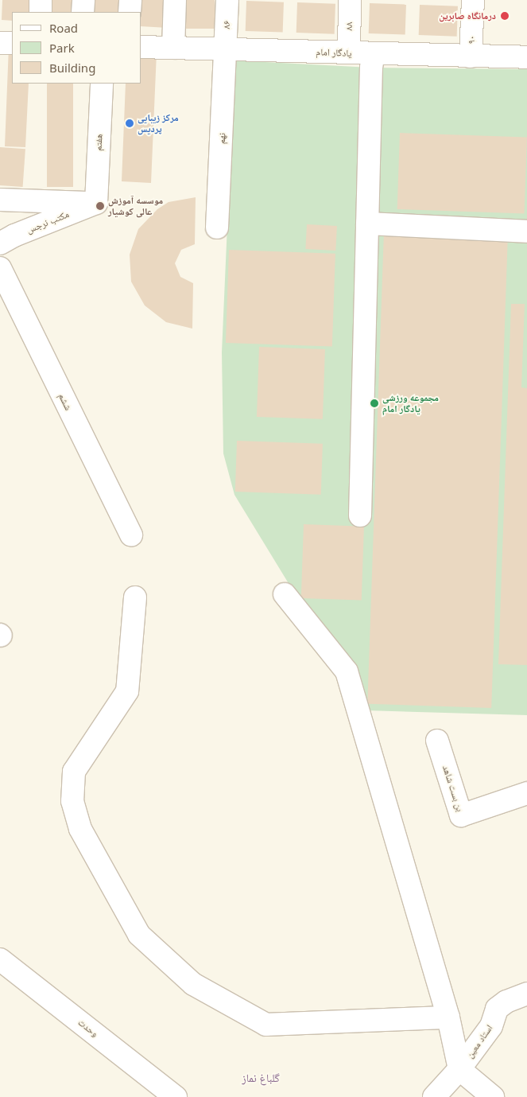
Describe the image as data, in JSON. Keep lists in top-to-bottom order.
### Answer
{
  "streets": {
    "street": [
      "۸۶",
      "۸۸",
      "۹۰",
      "یادگار امام",
      "نهم",
      "هفتم",
      "مکتب نرجس",
      "ششم",
      "بن بست شاهد",
      "وحدت",
      "استاد معین"
    ]
  },
  "crossings": [
    ["۸۶", "یادگار امام"],
    ["۸۶", "نهم"],
    ["۸۸", "یادگار امام"],
    ["۹۰", "یادگار امام"],
    ["یادگار امام", "نهم"],
    ["هفتم", "مکتب نرجس"]
  ],
  "districts": ["گلباغ نماز"],
  "places": [
    "درمانگاه صابرین",
    "مرکز زیبایی پردیس",
    "موسسه آموزش عالی کوشیار",
    "مجموعه ورزشی یادگار امام"
  ],
  "legend": ["Road", "Park", "Building"]
}
